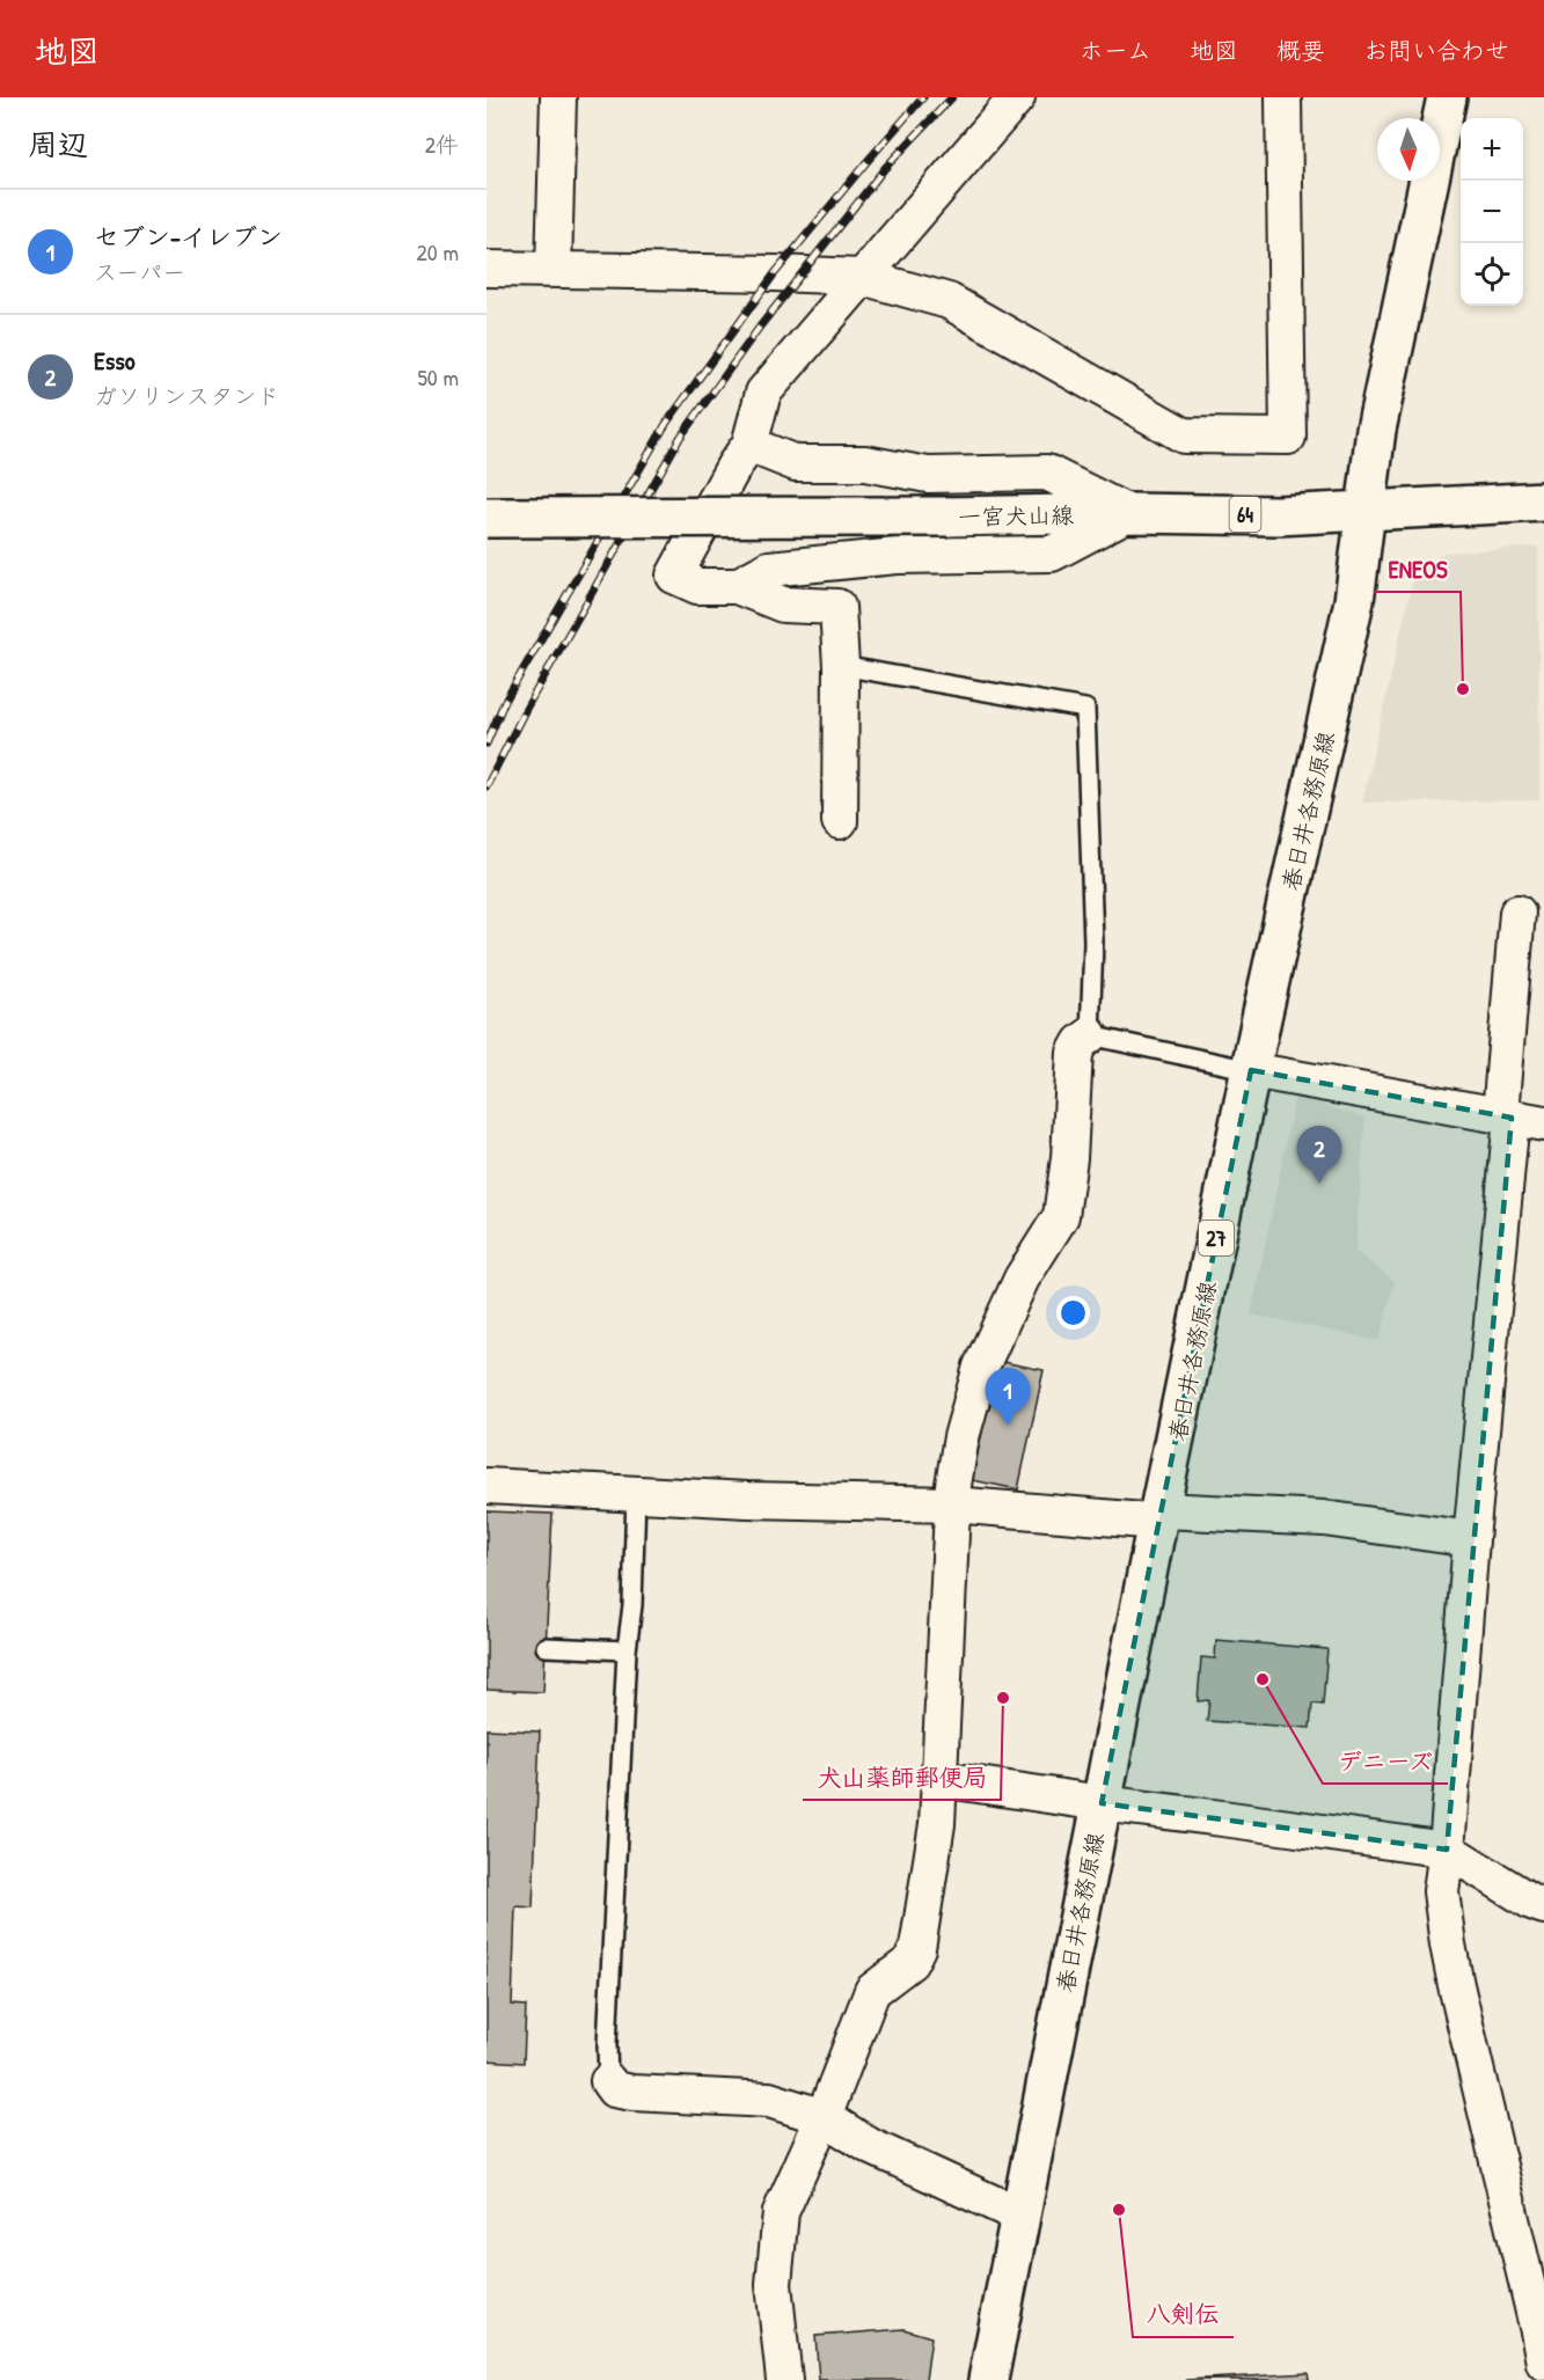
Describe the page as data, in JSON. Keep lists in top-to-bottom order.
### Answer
{
  "streets": {
    "main road": [
      "64",
      "一宮犬山線",
      "春日井各務原線",
      "27"
    ]
  },
  "crossings": [
    ["一宮犬山線", "春日井各務原線"]
  ],
  "places": [
    "ENEOS",
    "デニーズ",
    "犬山薬師郵便局",
    "八剣伝"
  ],
  "north": "bottom",
  "page": {
    "header": "地図",
    "nav": [
      "ホーム",
      "地図",
      "概要",
      "お問い合わせ"
    ],
    "heading": ["周辺", "2件"],
    "map_buttons": ["+", "−"],
    "list": [
      {
        "mark": "1",
        "name": "セブン-イレブン",
        "note": "スーパー",
        "value": "20 m"
      },
      {
        "mark": "2",
        "name": "Esso",
        "note": "ガソリンスタンド",
        "value": "50 m"
      }
    ],
    "pins": ["2", "1"]
  }
}
